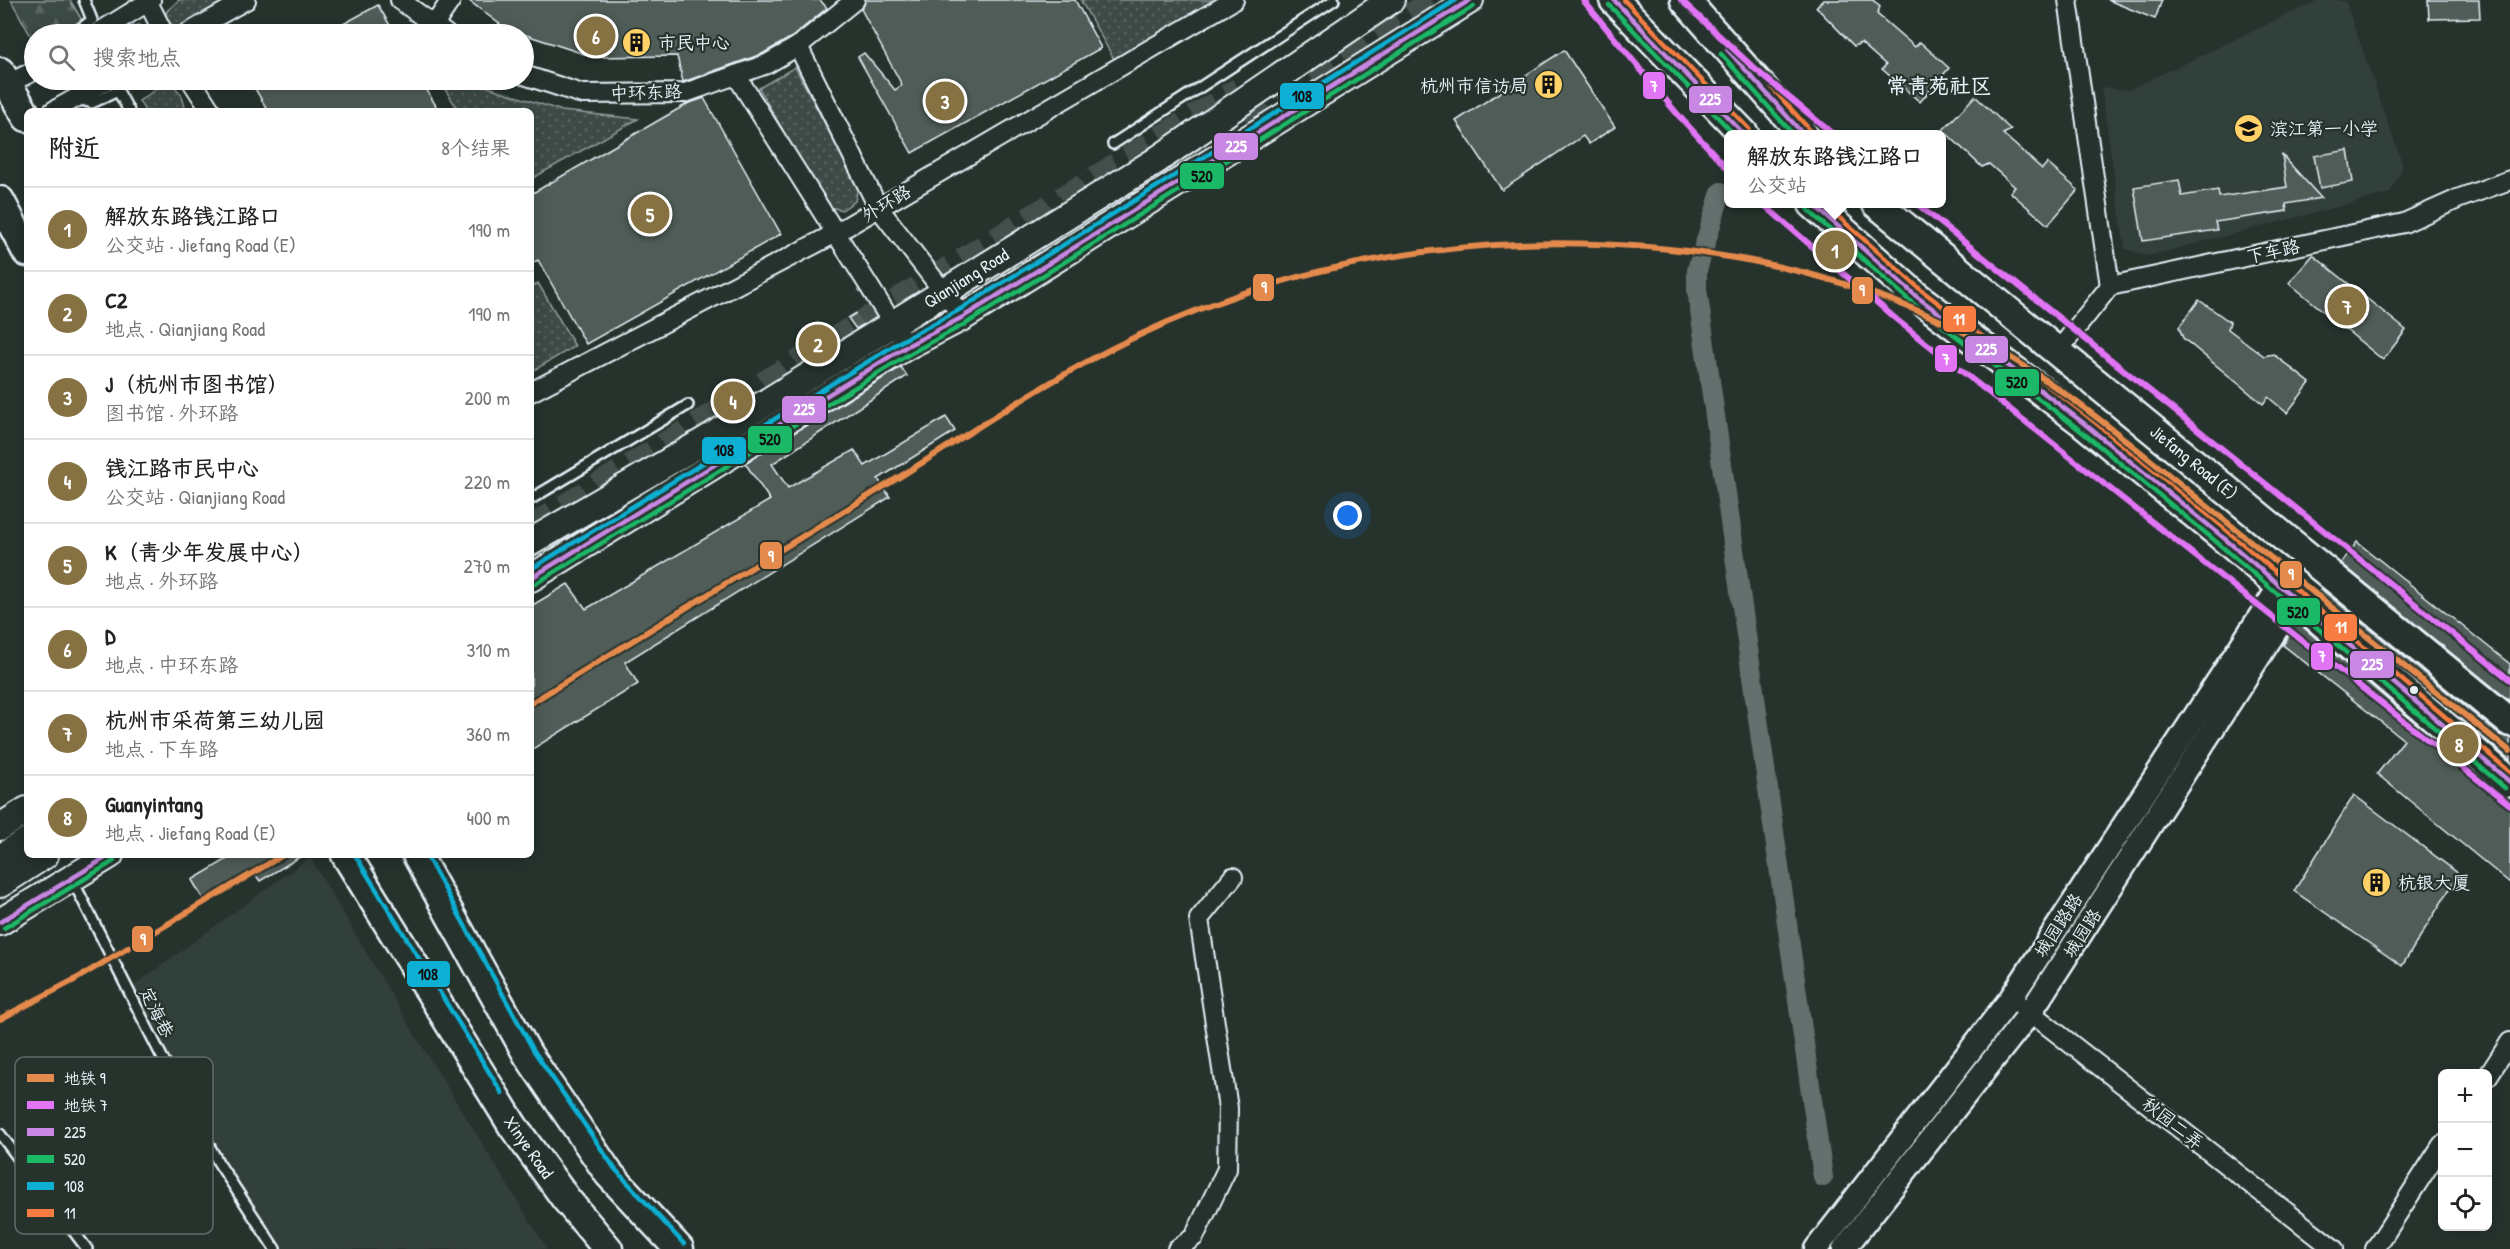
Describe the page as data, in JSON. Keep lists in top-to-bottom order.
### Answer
{
  "streets": {
    "main road": ["Qianjiang Road", "Jiefang Road (E)", "Xinye Road"],
    "street": [
      "中环东路",
      "外环路",
      "下车路",
      "城园路路",
      "城园路",
      "秋园二弄"
    ],
    "lane": ["定海巷"]
  },
  "crossings": [
    ["城园路路", "城园路"],
    ["城园路路", "秋园二弄"],
    ["城园路", "秋园二弄"]
  ],
  "districts": ["常青苑社区"],
  "places": {
    "building": ["市民中心", "杭州市信访局", "杭银大厦"],
    "school or university": ["滨江第一小学"]
  },
  "lines": [
    "metro line 7",
    "transit line 225",
    "transit line 108",
    "transit line 11",
    "transit line 520",
    "metro line 9"
  ],
  "legend": [
    "地铁 9",
    "地铁 7",
    "225",
    "520",
    "108",
    "11"
  ],
  "page": {
    "pins": [
      "6",
      "3",
      "5",
      "1",
      "7",
      "2",
      "4",
      "8"
    ],
    "search": "搜索地点",
    "heading": ["附近", "8个结果"],
    "popup": ["解放东路钱江路口", "公交站"],
    "list": [
      {
        "mark": "1",
        "name": "解放东路钱江路口",
        "note": "公交站 · Jiefang Road (E)",
        "value": "190 m"
      },
      {
        "mark": "2",
        "name": "C2",
        "note": "地点 · Qianjiang Road",
        "value": "190 m"
      },
      {
        "mark": "3",
        "name": "J（杭州市图书馆）",
        "note": "图书馆 · 外环路",
        "value": "200 m"
      },
      {
        "mark": "4",
        "name": "钱江路市民中心",
        "note": "公交站 · Qianjiang Road",
        "value": "220 m"
      },
      {
        "mark": "5",
        "name": "K（青少年发展中心）",
        "note": "地点 · 外环路",
        "value": "270 m"
      },
      {
        "mark": "6",
        "name": "D",
        "note": "地点 · 中环东路",
        "value": "310 m"
      },
      {
        "mark": "7",
        "name": "杭州市采荷第三幼儿园",
        "note": "地点 · 下车路",
        "value": "360 m"
      },
      {
        "mark": "8",
        "name": "Guanyintang",
        "note": "地点 · Jiefang Road (E)",
        "value": "400 m"
      }
    ],
    "map_buttons": ["+", "−"]
  }
}
